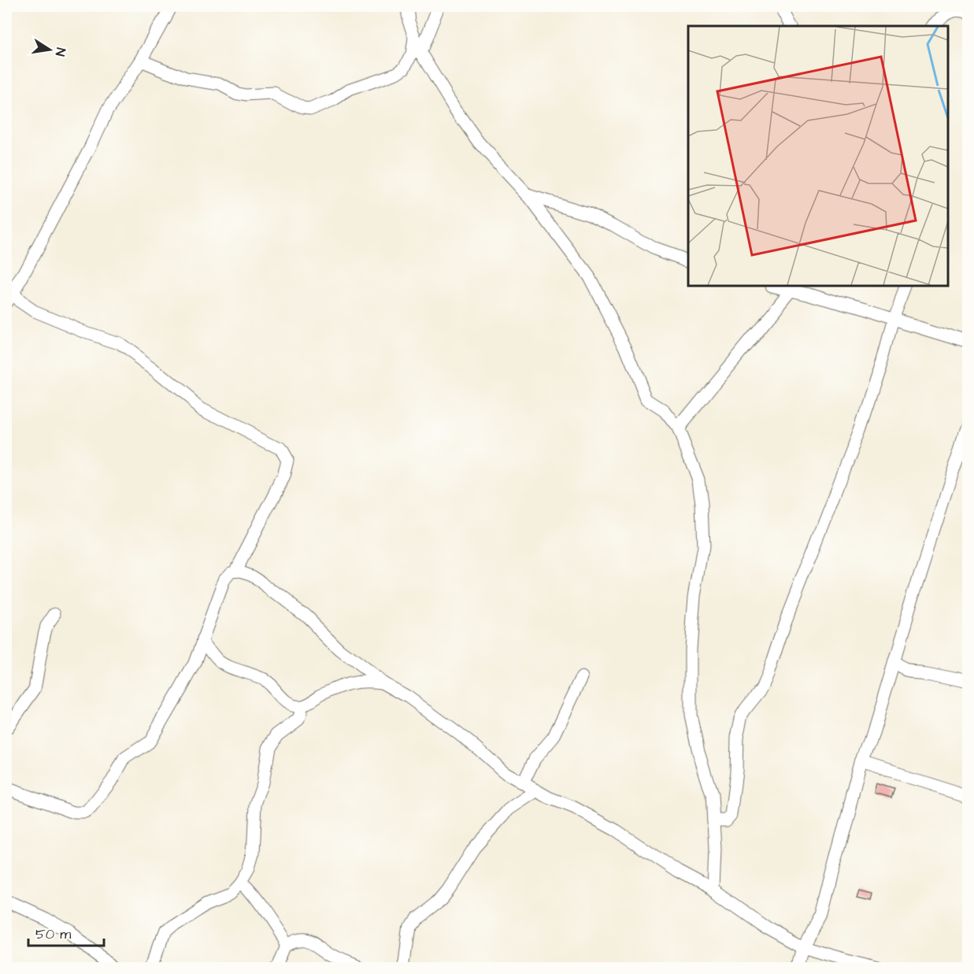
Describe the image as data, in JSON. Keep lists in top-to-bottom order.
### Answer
{
  "scale_bar": "50 m",
  "north": "right"
}
